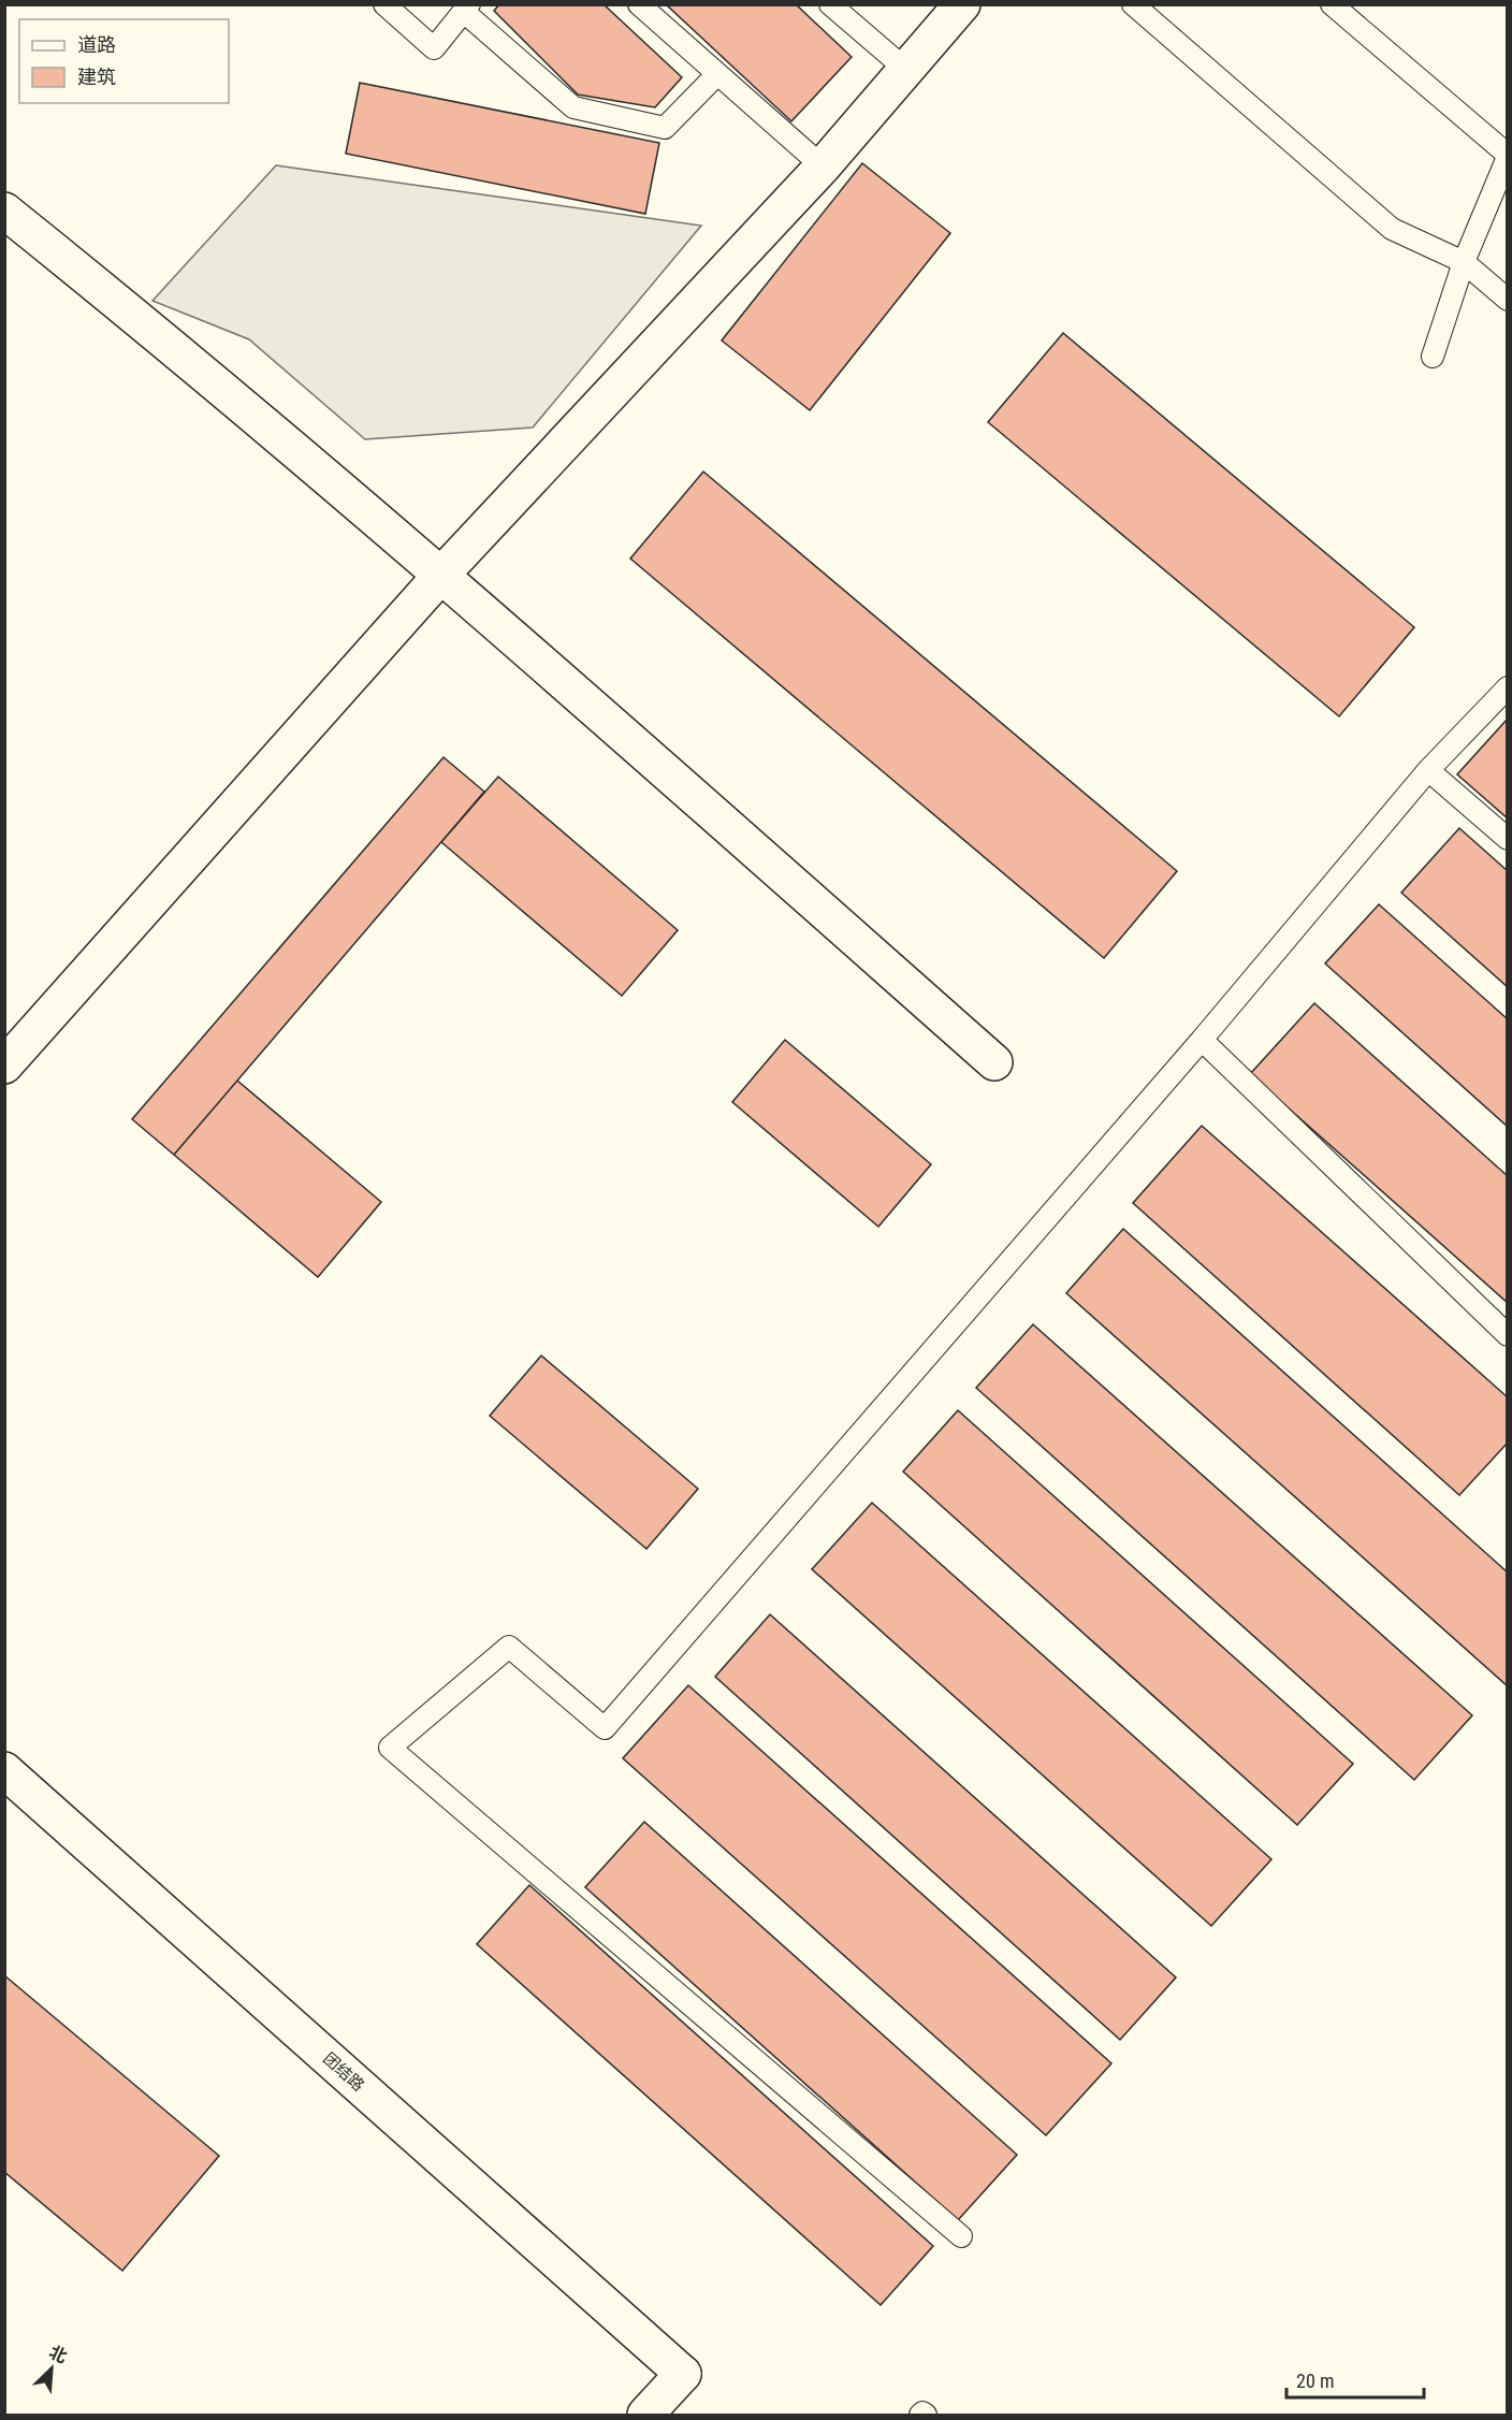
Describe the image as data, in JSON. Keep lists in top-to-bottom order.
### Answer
{
  "streets": {
    "street": ["团结路"]
  },
  "legend": ["道路", "建筑"],
  "scale_bar": "20 m",
  "north": "top right"
}
